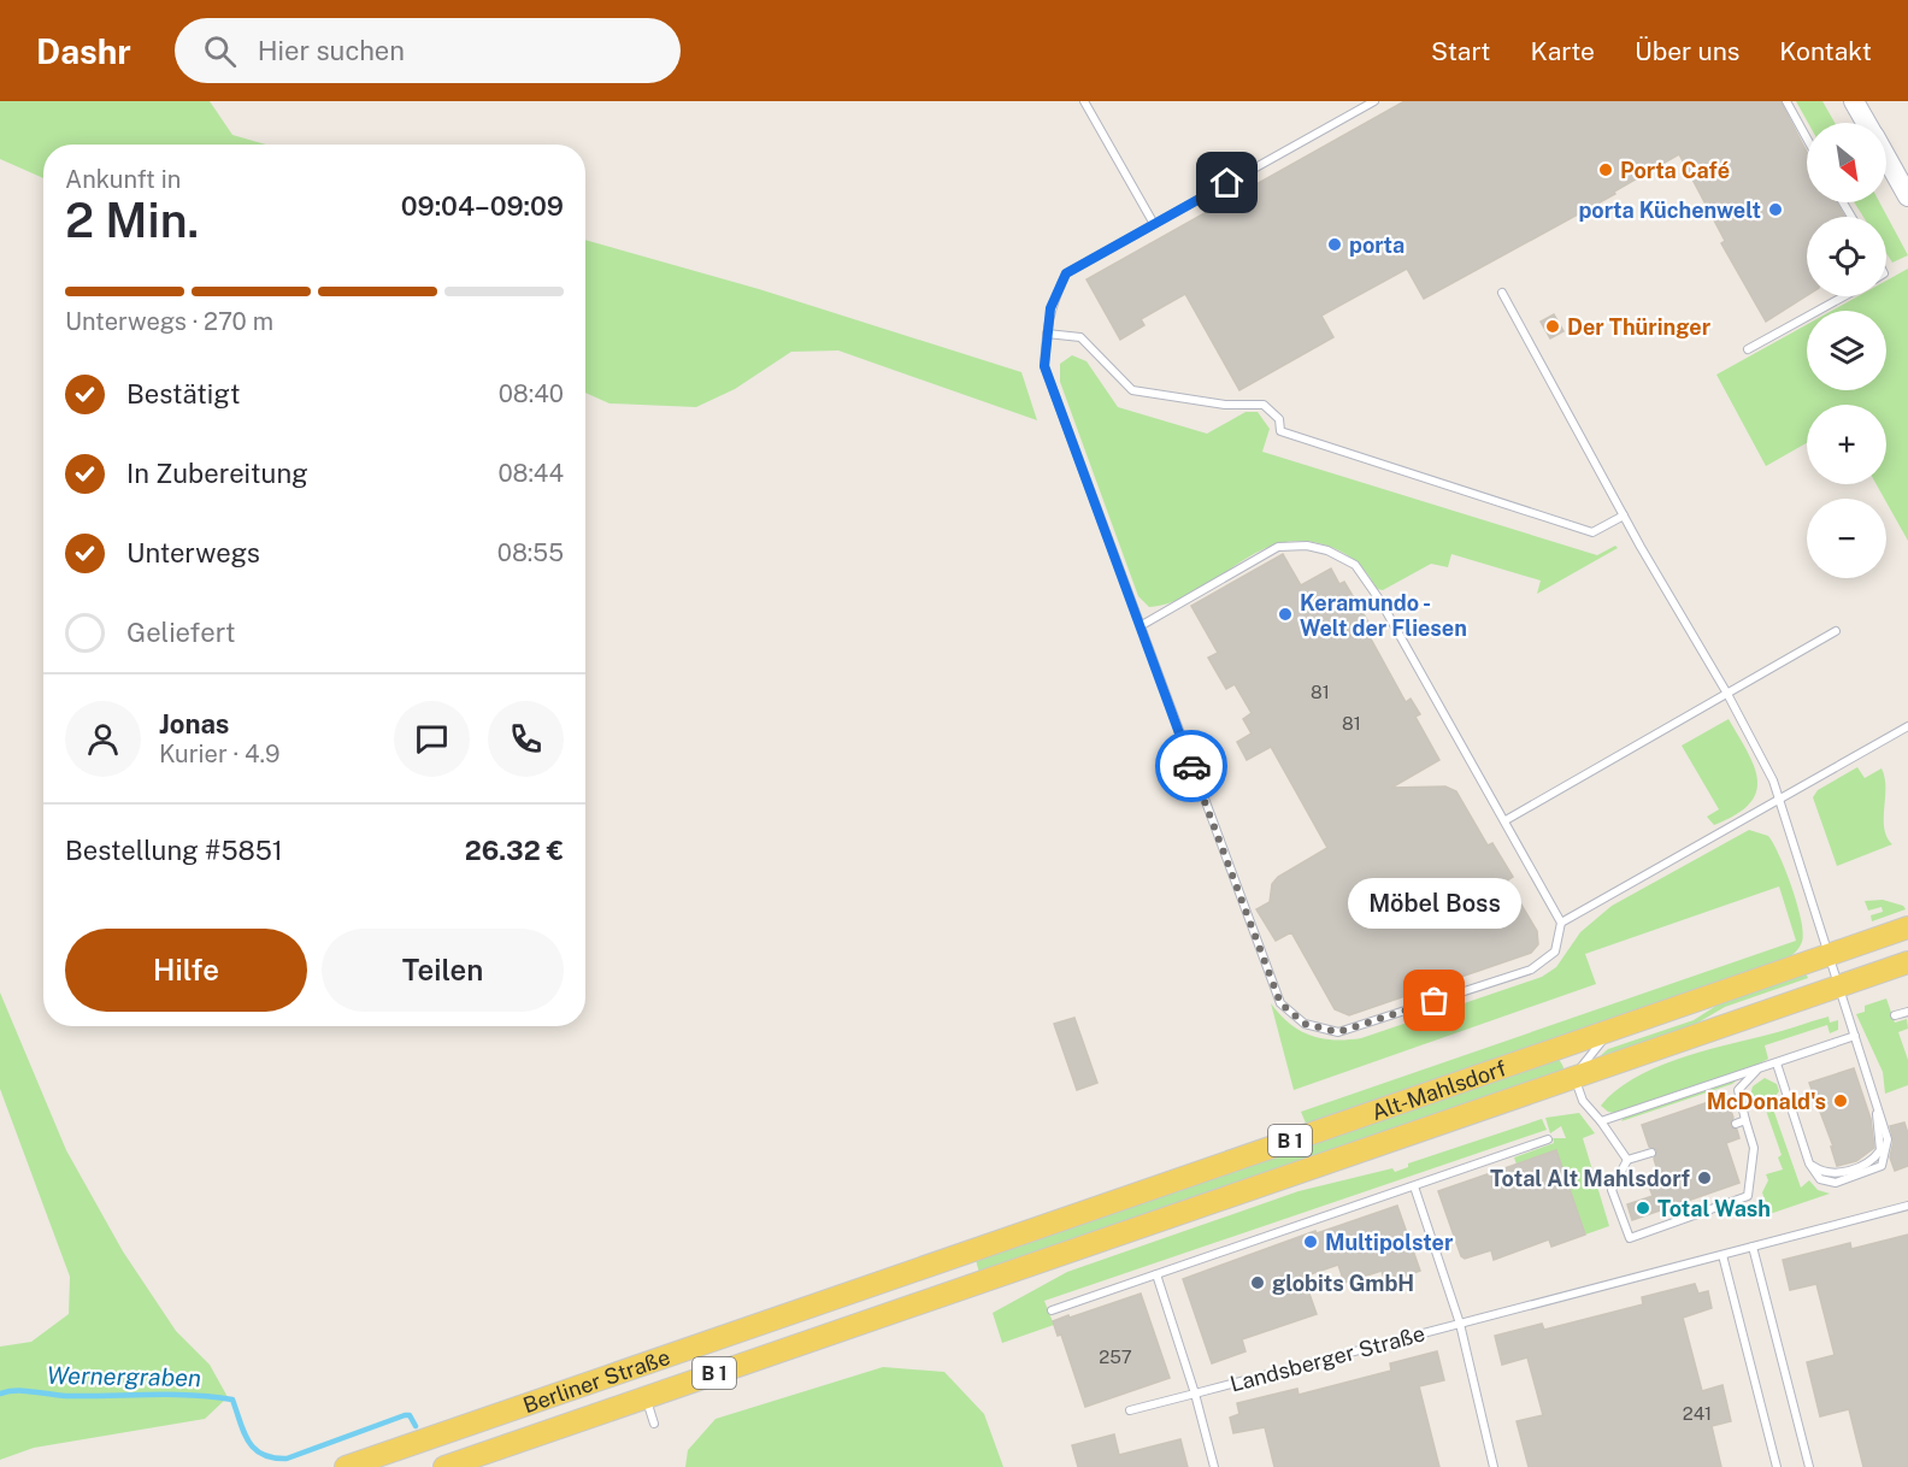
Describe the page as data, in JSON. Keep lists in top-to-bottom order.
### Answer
{
  "streets": {
    "main road": ["Alt-Mahlsdorf", "B 1", "Berliner Straße"],
    "lane": ["Landsberger Straße"]
  },
  "crossings": [
    ["Alt-Mahlsdorf", "Berliner Straße"]
  ],
  "water": ["Wernergraben"],
  "places": [
    "Porta Café",
    "porta Küchenwelt",
    "porta",
    "Der Thüringer",
    "Keramundo - Welt der Fliesen",
    "Möbel Boss",
    "McDonald's",
    "Total Alt Mahlsdorf",
    "Total Wash",
    "Multipolster",
    "globits GmbH"
  ],
  "house_numbers": [
    "81",
    "81",
    "257",
    "241"
  ],
  "north": "bottom right",
  "page": {
    "header": "Dashr",
    "search": "Hier suchen",
    "nav": [
      "Start",
      "Karte",
      "Über uns",
      "Kontakt"
    ],
    "map_buttons": ["+", "−"],
    "heading": ["2 Min.", "Ankunft in", "09:04–09:09"],
    "panel": [
      "Jonas",
      "Kurier · 4.9",
      "Bestellung #5851",
      "26.32 €"
    ],
    "bar": "Unterwegs · 270 m",
    "list": [
      ["Bestätigt", "08:40"],
      ["In Zubereitung", "08:44"],
      ["Unterwegs", "08:55"],
      "Geliefert"
    ],
    "bubble": "Möbel Boss",
    "buttons": ["Hilfe", "Teilen"]
  }
}
